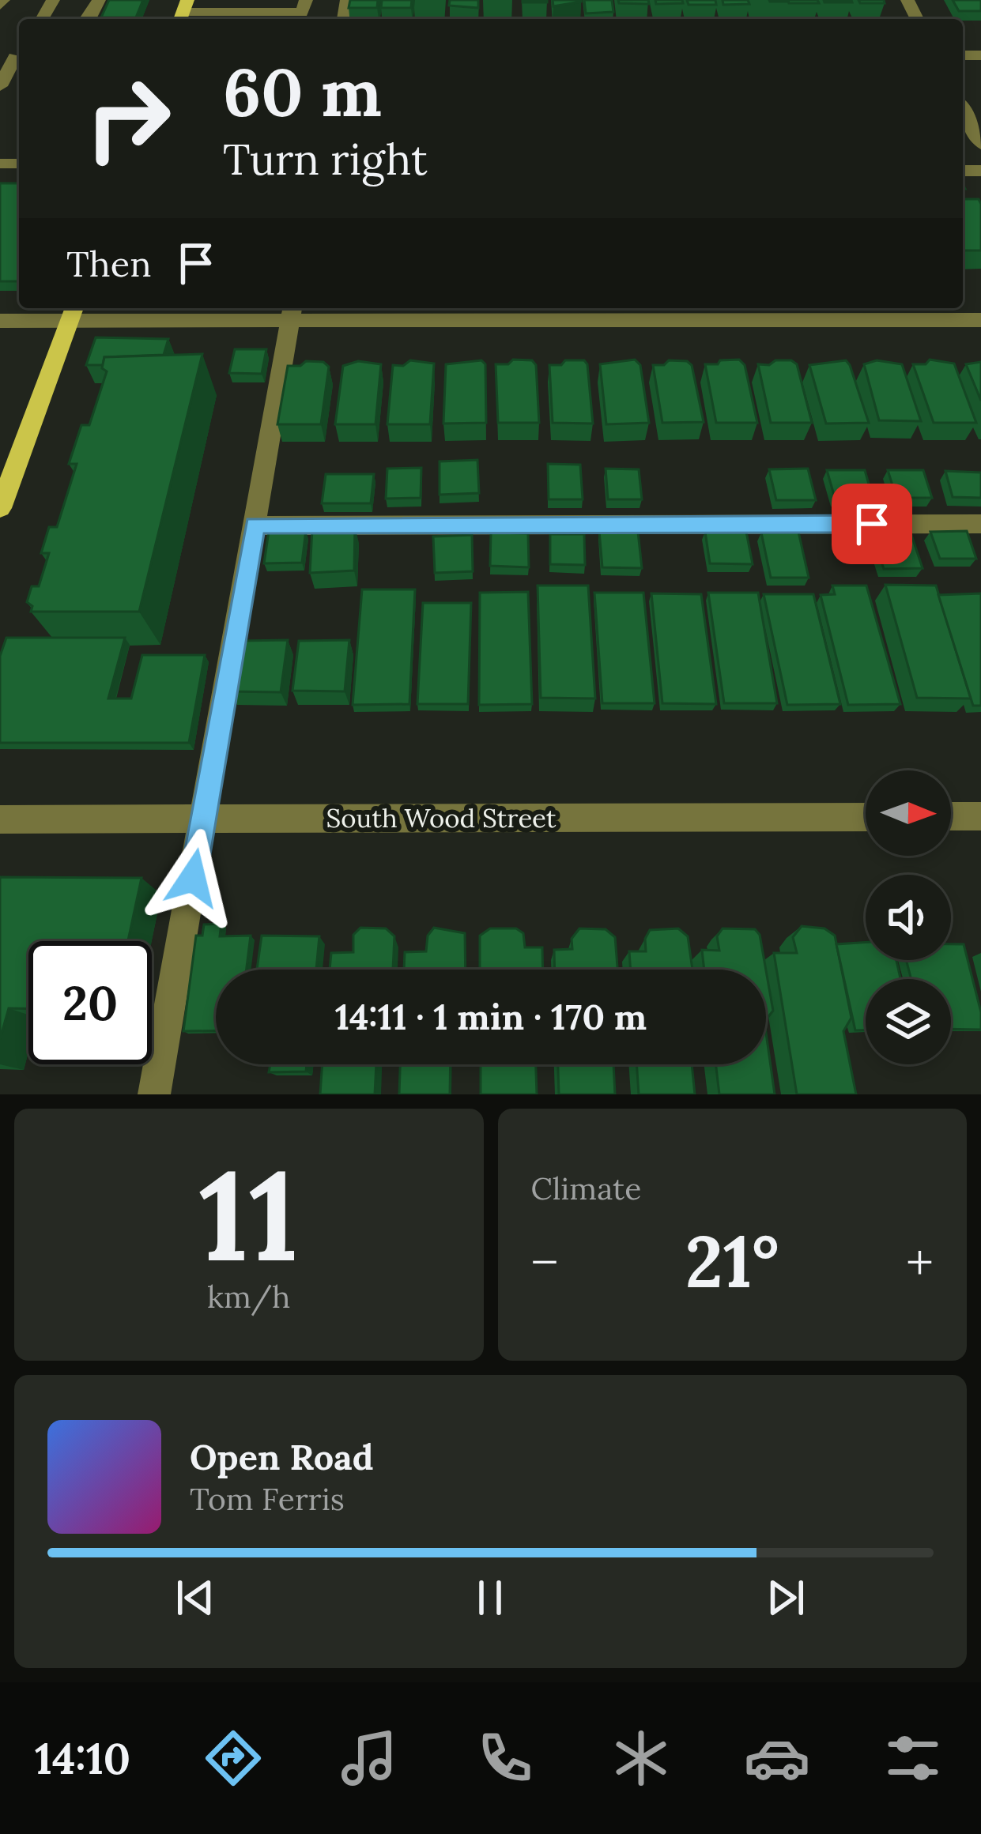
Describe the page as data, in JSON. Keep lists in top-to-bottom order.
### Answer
{
  "streets": {
    "street": ["South Wood Street"]
  },
  "north": "right",
  "page": {
    "turn": ["60 m", "Turn right"],
    "then": "Then",
    "limit": "20",
    "trip": "14:11 · 1 min · 170 m",
    "tile": [
      ["11", "km/h"],
      "Climate"
    ],
    "heat": ["−", "21°", "+"],
    "song": ["Open Road", "Tom Ferris"],
    "tabs": "14:10"
  }
}
